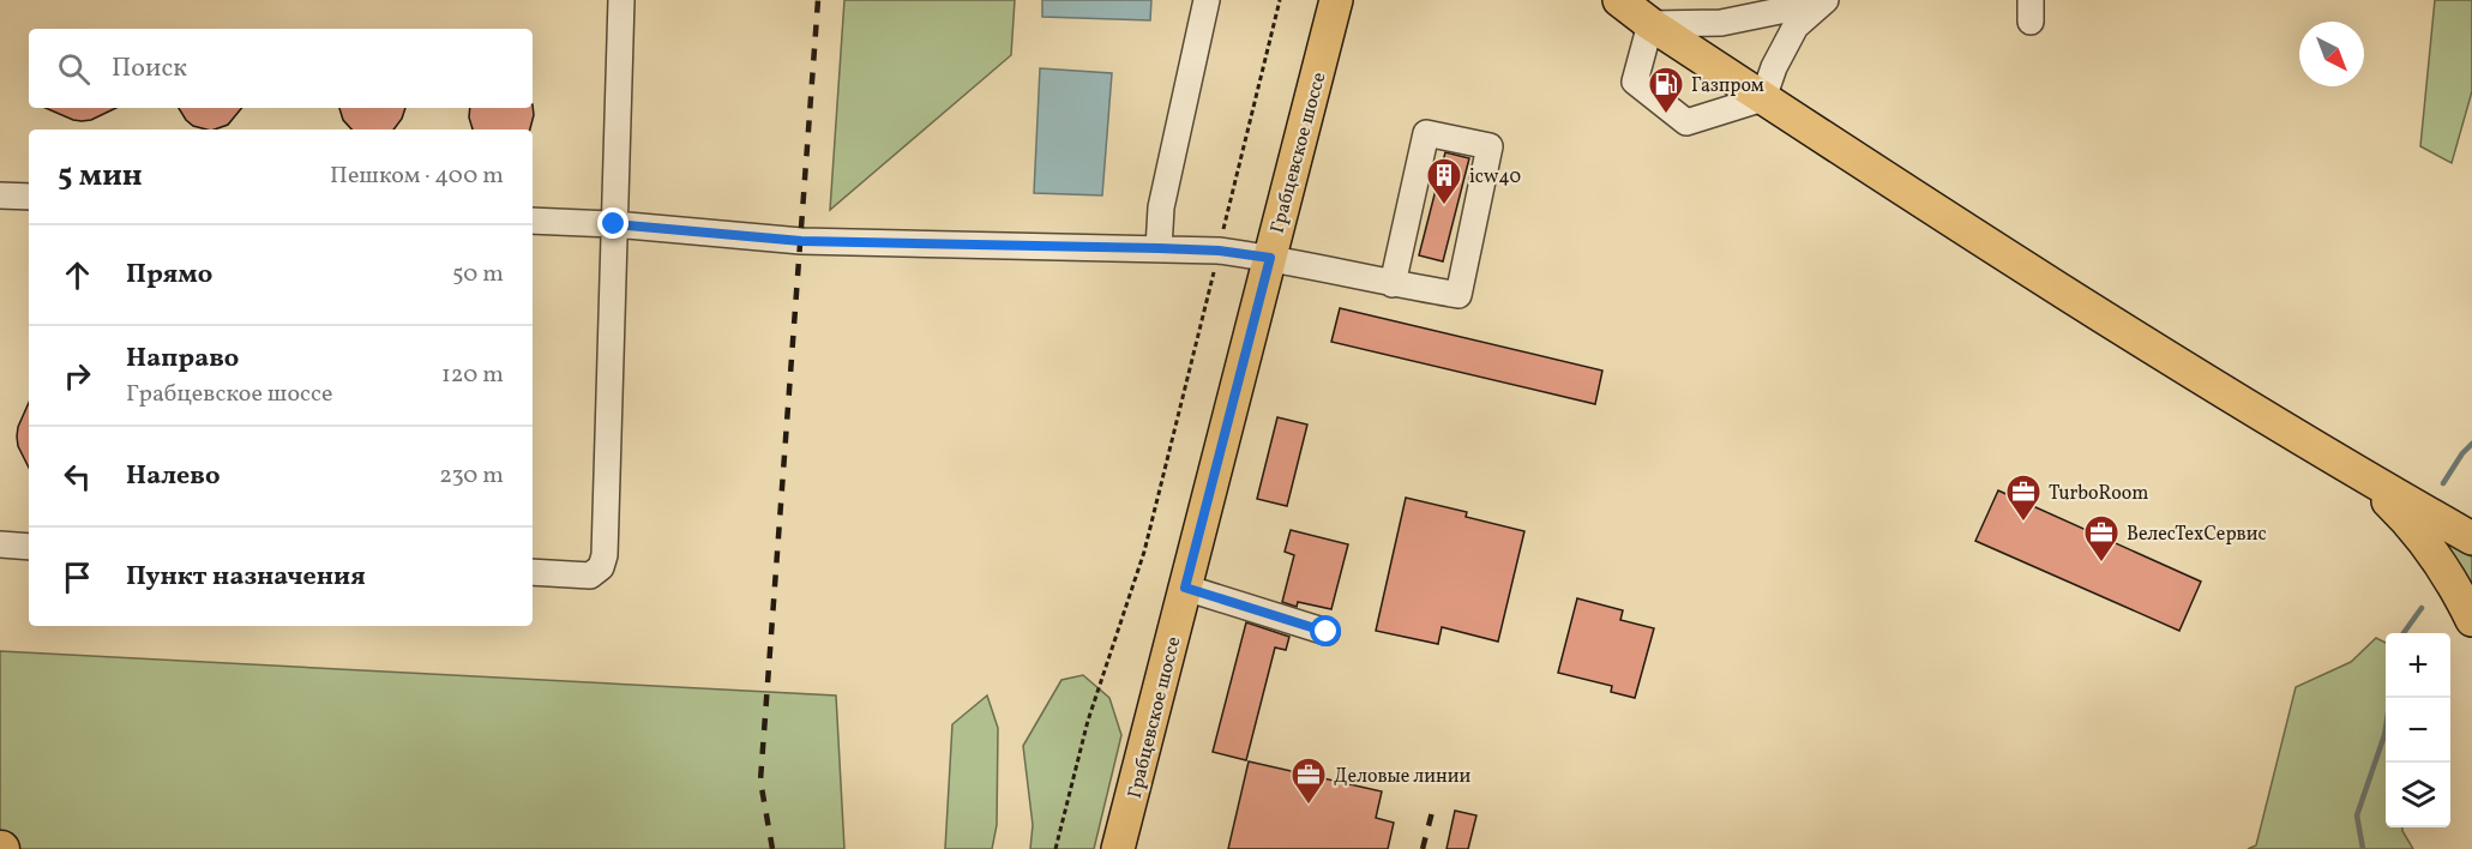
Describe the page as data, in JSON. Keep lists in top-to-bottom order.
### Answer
{
  "streets": {
    "main road": ["Грабцевское шоссе"]
  },
  "places": {
    "fuel station": ["Газпром"],
    "building": ["icw40"],
    "office": ["TurboRoom", "ВелесТехСервис", "Деловые линии"]
  },
  "north": "bottom right",
  "page": {
    "search": "Поиск",
    "heading": ["5 мин", "Пешком · 400 m"],
    "list": [
      ["Прямо", "50 m"],
      ["Направо", "Грабцевское шоссе", "120 m"],
      ["Налево", "230 m"],
      "Пункт назначения"
    ],
    "map_buttons": ["+", "−"]
  }
}
